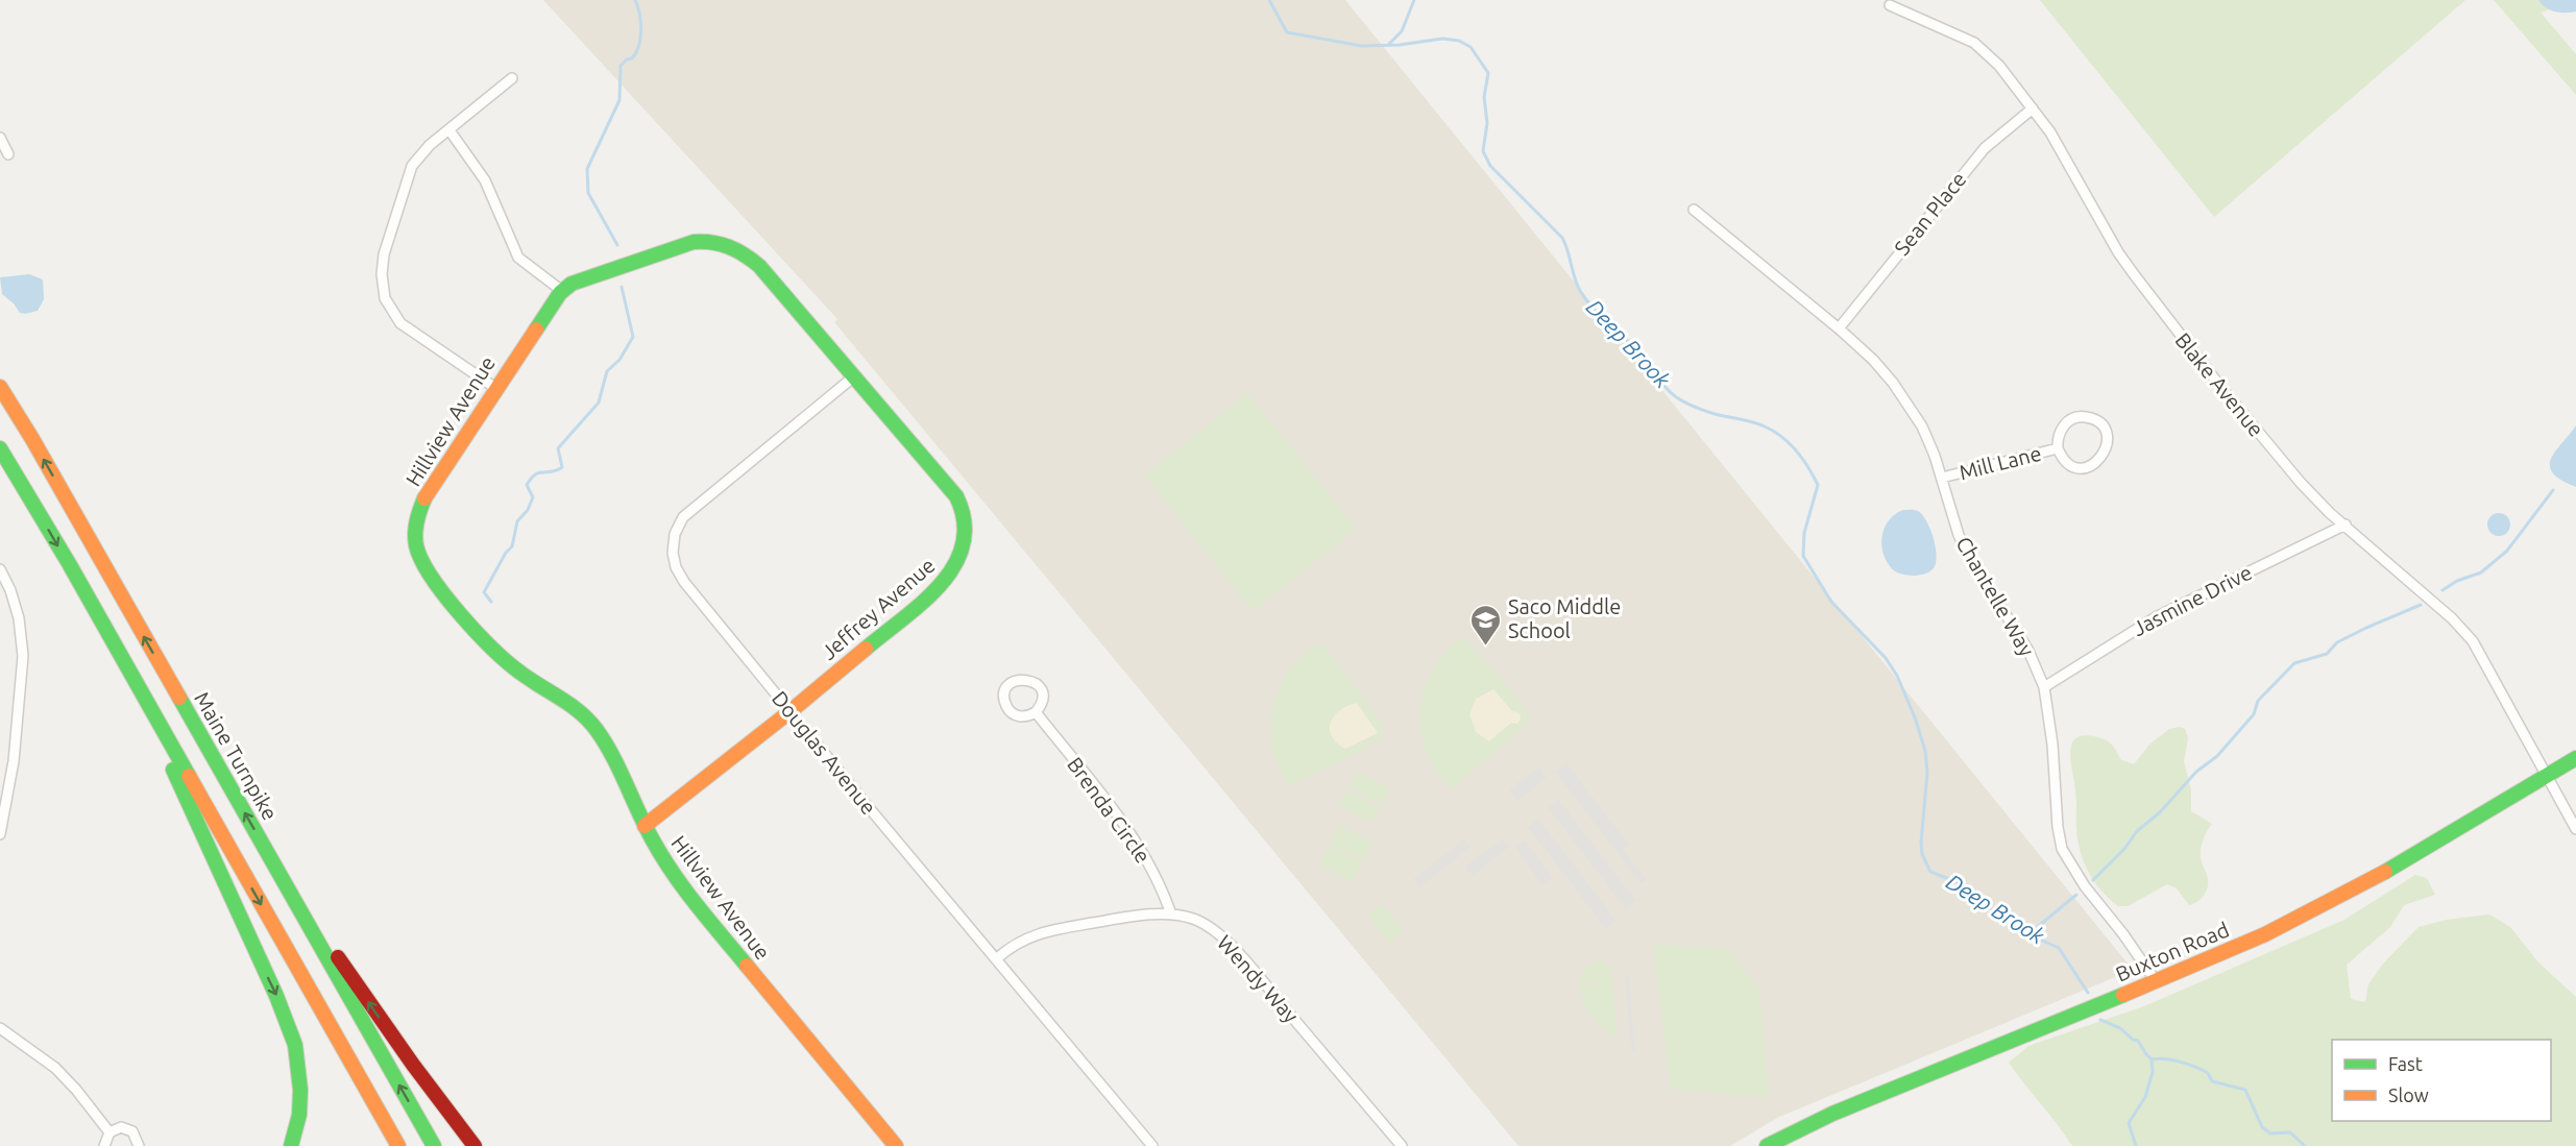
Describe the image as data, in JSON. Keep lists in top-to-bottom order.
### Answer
{
  "streets": {
    "main road": [
      "Hillview Avenue",
      "Jeffrey Avenue",
      "Maine Turnpike",
      "Buxton Road"
    ],
    "street": [
      "Sean Place",
      "Blake Avenue",
      "Mill Lane",
      "Chantelle Way",
      "Jasmine Drive",
      "Douglas Avenue",
      "Brenda Circle",
      "Wendy Way"
    ]
  },
  "crossings": [
    ["Sean Place", "Blake Avenue"],
    ["Sean Place", "Chantelle Way"],
    ["Blake Avenue", "Jasmine Drive"],
    ["Blake Avenue", "Buxton Road"],
    ["Hillview Avenue", "Jeffrey Avenue"],
    ["Hillview Avenue", "Douglas Avenue"],
    ["Mill Lane", "Chantelle Way"],
    ["Chantelle Way", "Jasmine Drive"],
    ["Chantelle Way", "Buxton Road"],
    ["Jeffrey Avenue", "Douglas Avenue"],
    ["Douglas Avenue", "Wendy Way"],
    ["Brenda Circle", "Wendy Way"]
  ],
  "water": ["Deep Brook"],
  "places": {
    "school or university": ["Saco Middle School"]
  },
  "legend": ["Fast", "Slow"]
}
